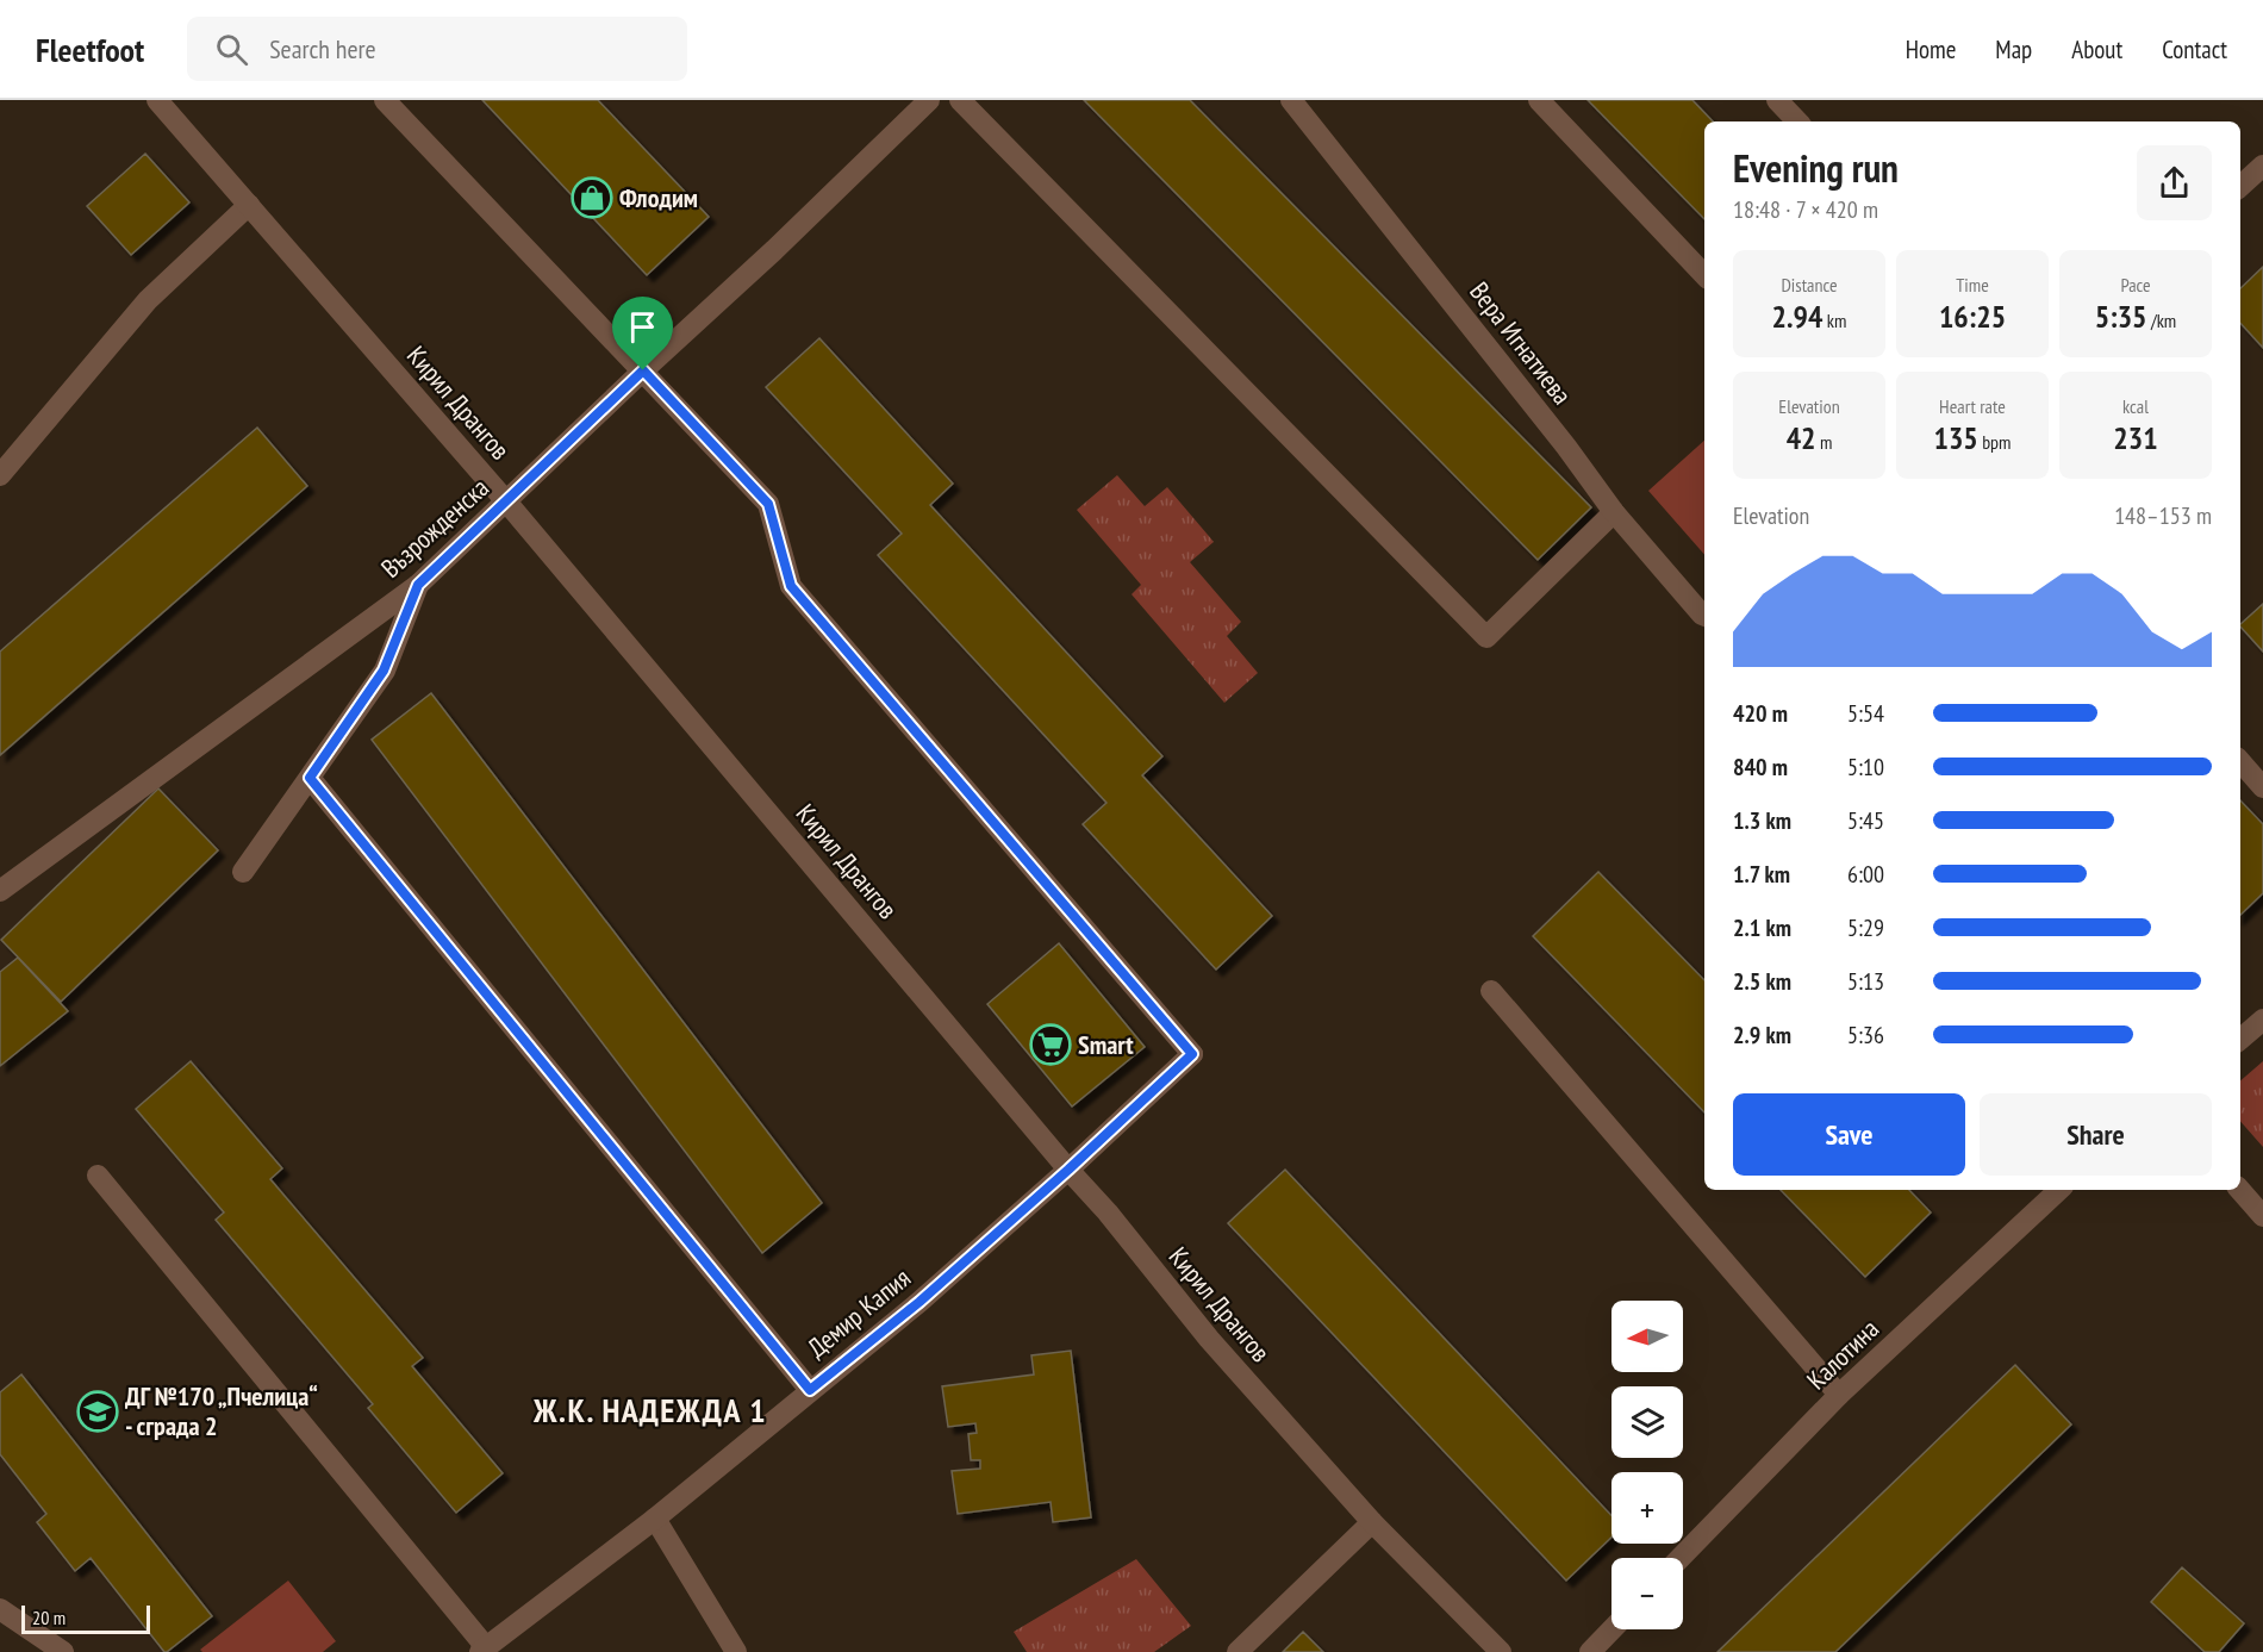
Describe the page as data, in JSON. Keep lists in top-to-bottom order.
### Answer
{
  "streets": {
    "street": [
      "Вера Игнатиева",
      "Кирил Дрангов",
      "Възрожденска",
      "Демир Капия",
      "Калотина"
    ]
  },
  "crossings": [
    ["Кирил Дрангов", "Възрожденска"],
    ["Кирил Дрангов", "Демир Капия"],
    ["Възрожденска", "Демир Капия"]
  ],
  "districts": ["Ж.К. НАДЕЖДА 1"],
  "places": {
    "shop": ["Флодим"],
    "supermarket": ["Smart"],
    "school or university": ["ДГ №170 „Пчелица“ - сграда 2"]
  },
  "scale_bar": "20 m",
  "north": "left",
  "page": {
    "header": "Fleetfoot",
    "search": "Search here",
    "nav": [
      "Home",
      "Map",
      "About",
      "Contact"
    ],
    "heading": ["Evening run", "18:48 · 7 × 420 m"],
    "stats": [
      ["Distance", "2.94 km"],
      ["Time", "16:25"],
      ["Pace", "5:35 /km"],
      ["Elevation", "42 m"],
      ["Heart rate", "135 bpm"],
      ["kcal", "231"]
    ],
    "chart": ["Elevation", "148–153 m"],
    "list": [
      {
        "name": "420 m",
        "note": "5:54"
      },
      {
        "name": "840 m",
        "note": "5:10"
      },
      {
        "name": "1.3 km",
        "note": "5:45"
      },
      {
        "name": "1.7 km",
        "note": "6:00"
      },
      {
        "name": "2.1 km",
        "note": "5:29"
      },
      {
        "name": "2.5 km",
        "note": "5:13"
      },
      {
        "name": "2.9 km",
        "note": "5:36"
      }
    ],
    "buttons": ["Save", "Share"],
    "map_buttons": ["+", "−"],
    "scale": "20 m"
  }
}
